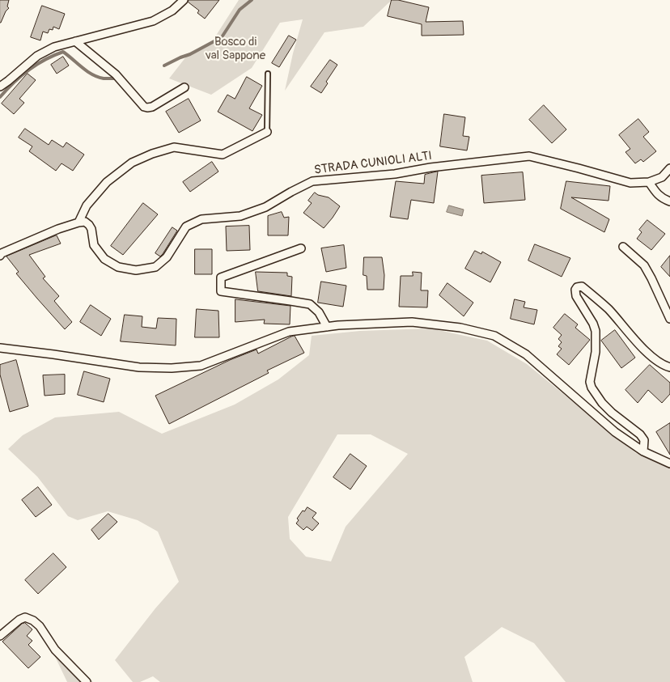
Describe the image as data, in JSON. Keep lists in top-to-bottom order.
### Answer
{
  "streets": {
    "street": ["STRADA CUNIOLI ALTI"]
  },
  "parks": ["Bosco di val Sappone"]
}
